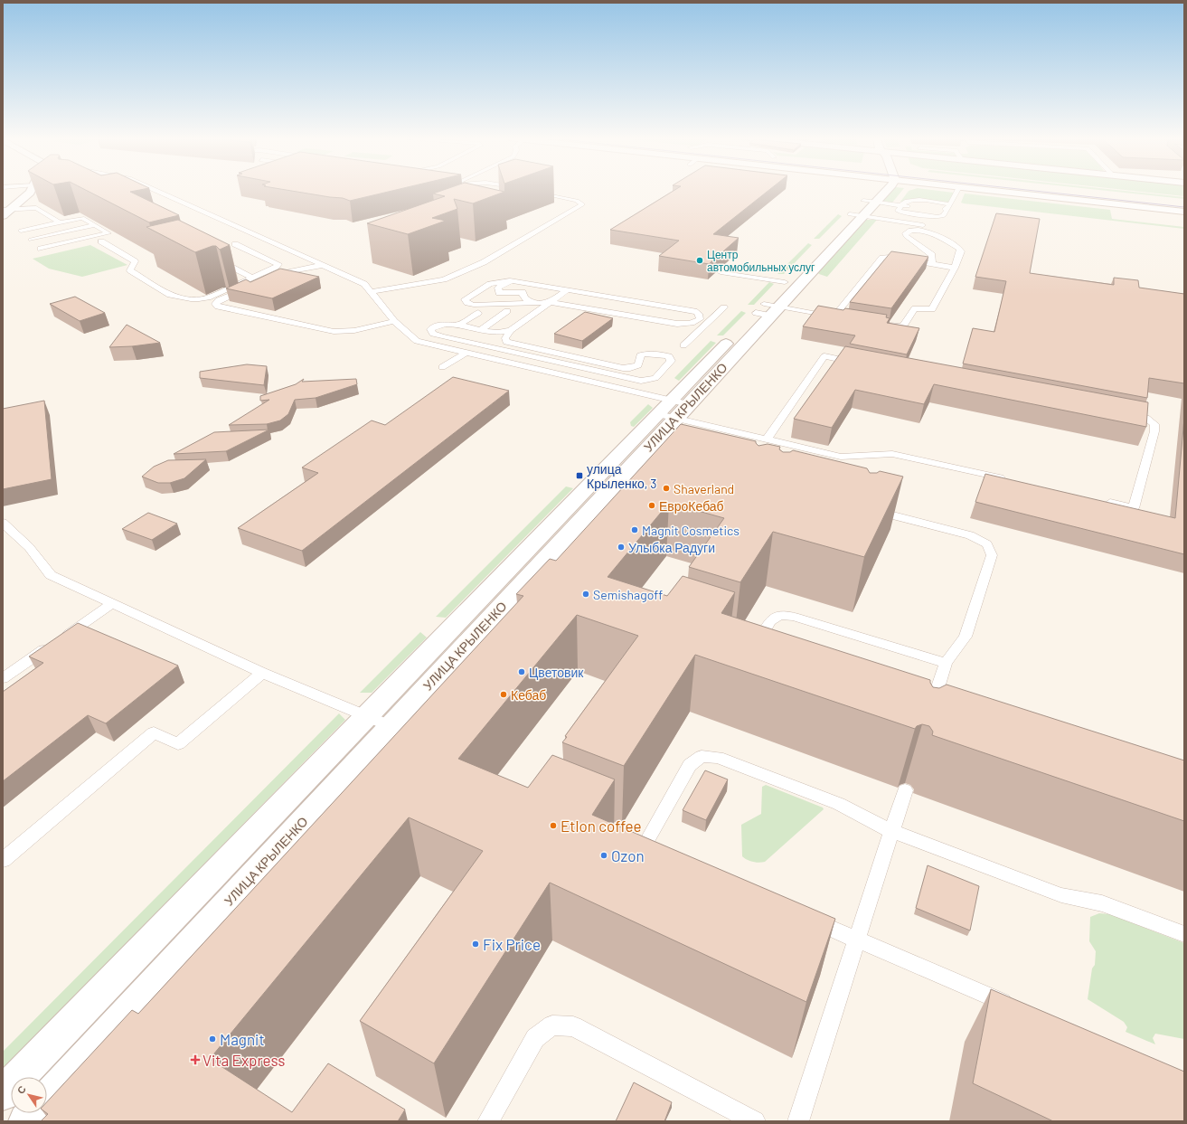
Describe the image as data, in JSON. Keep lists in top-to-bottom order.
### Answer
{
  "streets": {
    "street": ["УЛИЦА КРЫЛЕНКО"]
  },
  "places": {
    "other": [
      "Центр автомобильных услуг",
      "Shaverland",
      "ЕвроКебаб",
      "Magnit Cosmetics",
      "Улыбка Радуги",
      "Semishagoff",
      "Цветовик",
      "Кебаб",
      "Etlon coffee",
      "Ozon",
      "Fix Price",
      "Magnit"
    ],
    "transit": ["улица Крыленко, 3"],
    "health": ["Vita Express"]
  },
  "north": "top left"
}
